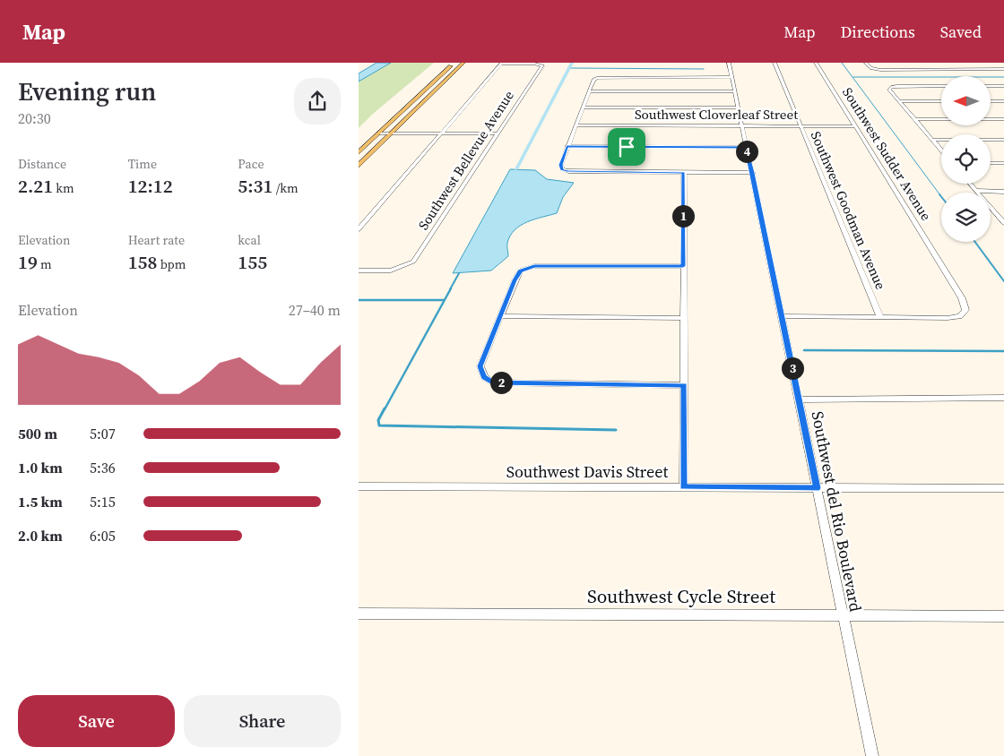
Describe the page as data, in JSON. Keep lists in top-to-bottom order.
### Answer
{
  "streets": {
    "street": [
      "Southwest Cloverleaf Street",
      "Southwest Sudder Avenue",
      "Southwest Bellevue Avenue",
      "Southwest Goodman Avenue",
      "Southwest Davis Street",
      "Southwest del Rio Boulevard",
      "Southwest Cycle Street"
    ]
  },
  "crossings": [
    ["Southwest Cloverleaf Street", "Southwest Sudder Avenue"],
    ["Southwest Cloverleaf Street", "Southwest Goodman Avenue"],
    ["Southwest Cloverleaf Street", "Southwest del Rio Boulevard"],
    ["Southwest Sudder Avenue", "Southwest Goodman Avenue"],
    ["Southwest Davis Street", "Southwest del Rio Boulevard"],
    ["Southwest del Rio Boulevard", "Southwest Cycle Street"]
  ],
  "north": "left",
  "page": {
    "header": "Map",
    "nav": ["Map", "Directions", "Saved"],
    "heading": ["Evening run", "20:30"],
    "stats": [
      ["Distance", "2.21 km"],
      ["Time", "12:12"],
      ["Pace", "5:31 /km"],
      ["Elevation", "19 m"],
      ["Heart rate", "158 bpm"],
      ["kcal", "155"]
    ],
    "pins": [
      "4",
      "1",
      "3",
      "2"
    ],
    "chart": ["Elevation", "27–40 m"],
    "list": [
      {
        "name": "500 m",
        "note": "5:07"
      },
      {
        "name": "1.0 km",
        "note": "5:36"
      },
      {
        "name": "1.5 km",
        "note": "5:15"
      },
      {
        "name": "2.0 km",
        "note": "6:05"
      }
    ],
    "buttons": ["Save", "Share"]
  }
}
